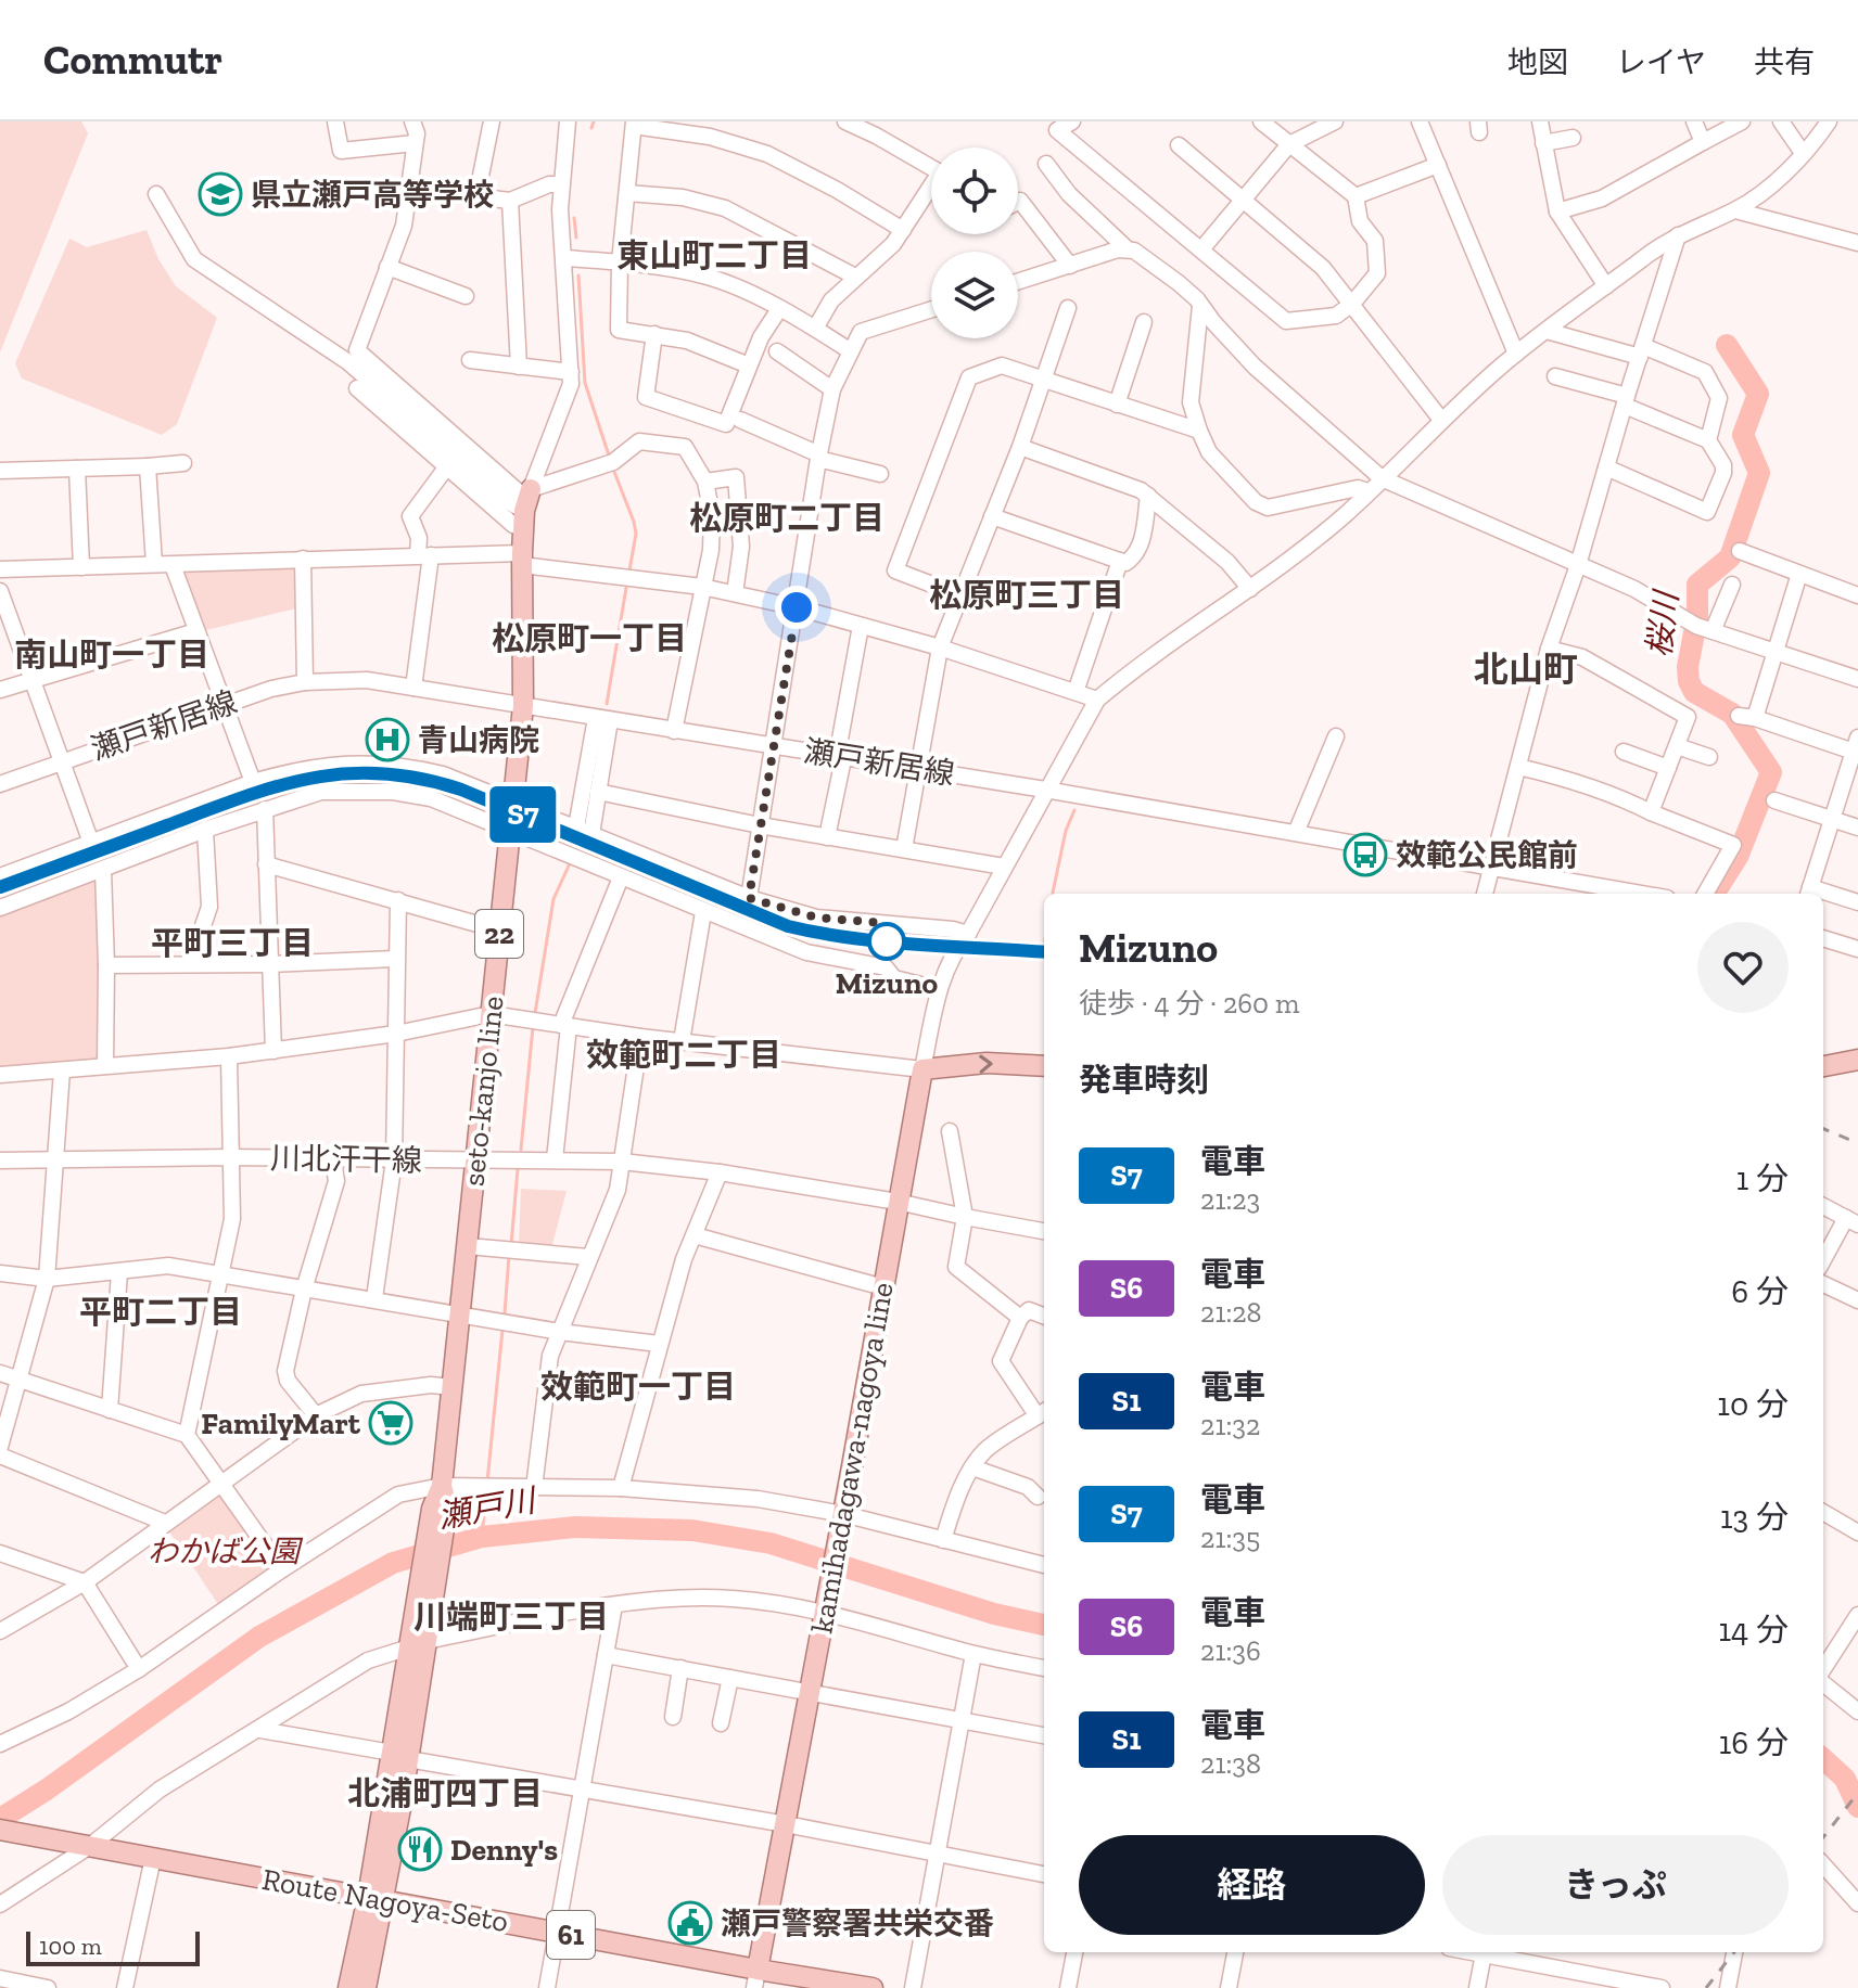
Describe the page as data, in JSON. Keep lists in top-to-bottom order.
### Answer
{
  "streets": {
    "main road": [
      "22",
      "seto-kanjo line",
      "kamihadagawa-nagoya line",
      "Route Nagoya-Seto",
      "61"
    ],
    "street": ["瀬戸新居線", "川北汗干線"]
  },
  "crossings": [
    ["瀬戸新居線", "seto-kanjo line"],
    ["seto-kanjo line", "川北汗干線"],
    ["seto-kanjo line", "Route Nagoya-Seto"],
    ["川北汗干線", "kamihadagawa-nagoya line"],
    ["kamihadagawa-nagoya line", "Route Nagoya-Seto"]
  ],
  "districts": [
    "東山町二丁目",
    "松原町二丁目",
    "松原町三丁目",
    "松原町一丁目",
    "南山町一丁目",
    "北山町",
    "平町三丁目",
    "效範町二丁目",
    "平町二丁目",
    "效範町一丁目",
    "川端町三丁目",
    "北浦町四丁目"
  ],
  "water": ["桜川", "瀬戸川"],
  "parks": ["わかば公園"],
  "places": {
    "school or university": ["県立瀬戸高等学校"],
    "hospital": ["青山病院"],
    "bus stop": ["效範公民館前"],
    "other": ["Mizuno"],
    "supermarket": ["FamilyMart"],
    "restaurant": ["Denny's"],
    "public building": ["瀬戸警察署共栄交番"]
  },
  "scale_bar": "100 m",
  "page": {
    "header": "Commutr",
    "nav": ["地図", "レイヤ", "共有"],
    "on_map": "S7",
    "heading": [
      ["Mizuno", "徒歩 · 4 分 · 260 m"],
      "発車時刻"
    ],
    "list": [
      {
        "mark": "S7",
        "name": "電車",
        "note": "21:23",
        "value": "1 分"
      },
      {
        "mark": "S6",
        "name": "電車",
        "note": "21:28",
        "value": "6 分"
      },
      {
        "mark": "S1",
        "name": "電車",
        "note": "21:32",
        "value": "10 分"
      },
      {
        "mark": "S7",
        "name": "電車",
        "note": "21:35",
        "value": "13 分"
      },
      {
        "mark": "S6",
        "name": "電車",
        "note": "21:36",
        "value": "14 分"
      },
      {
        "mark": "S1",
        "name": "電車",
        "note": "21:38",
        "value": "16 分"
      }
    ],
    "buttons": ["経路", "きっぷ"],
    "scale": "100 m"
  }
}
